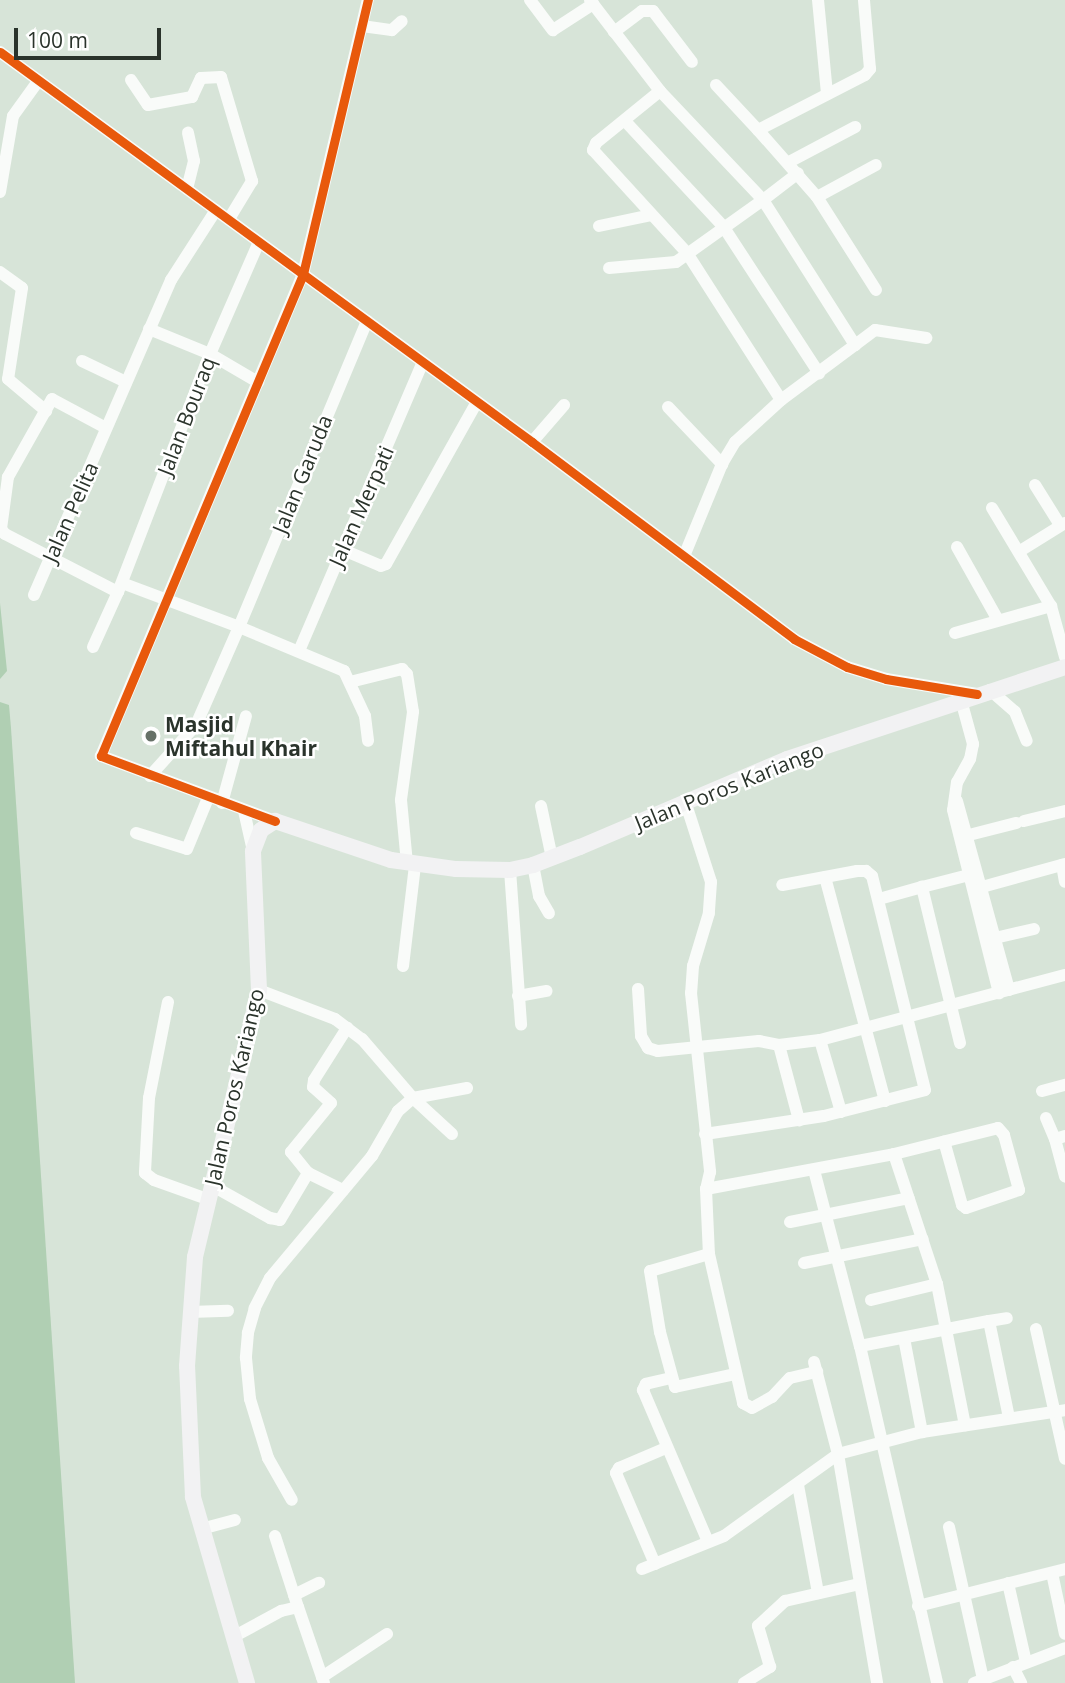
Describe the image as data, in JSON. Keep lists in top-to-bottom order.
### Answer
{
  "streets": {
    "main road": ["Jalan Poros Kariango"],
    "street": [
      "Jalan Bouraq",
      "Jalan Garuda",
      "Jalan Merpati",
      "Jalan Pelita"
    ]
  },
  "places": ["Masjid Miftahul Khair"],
  "scale_bar": "100 m"
}
